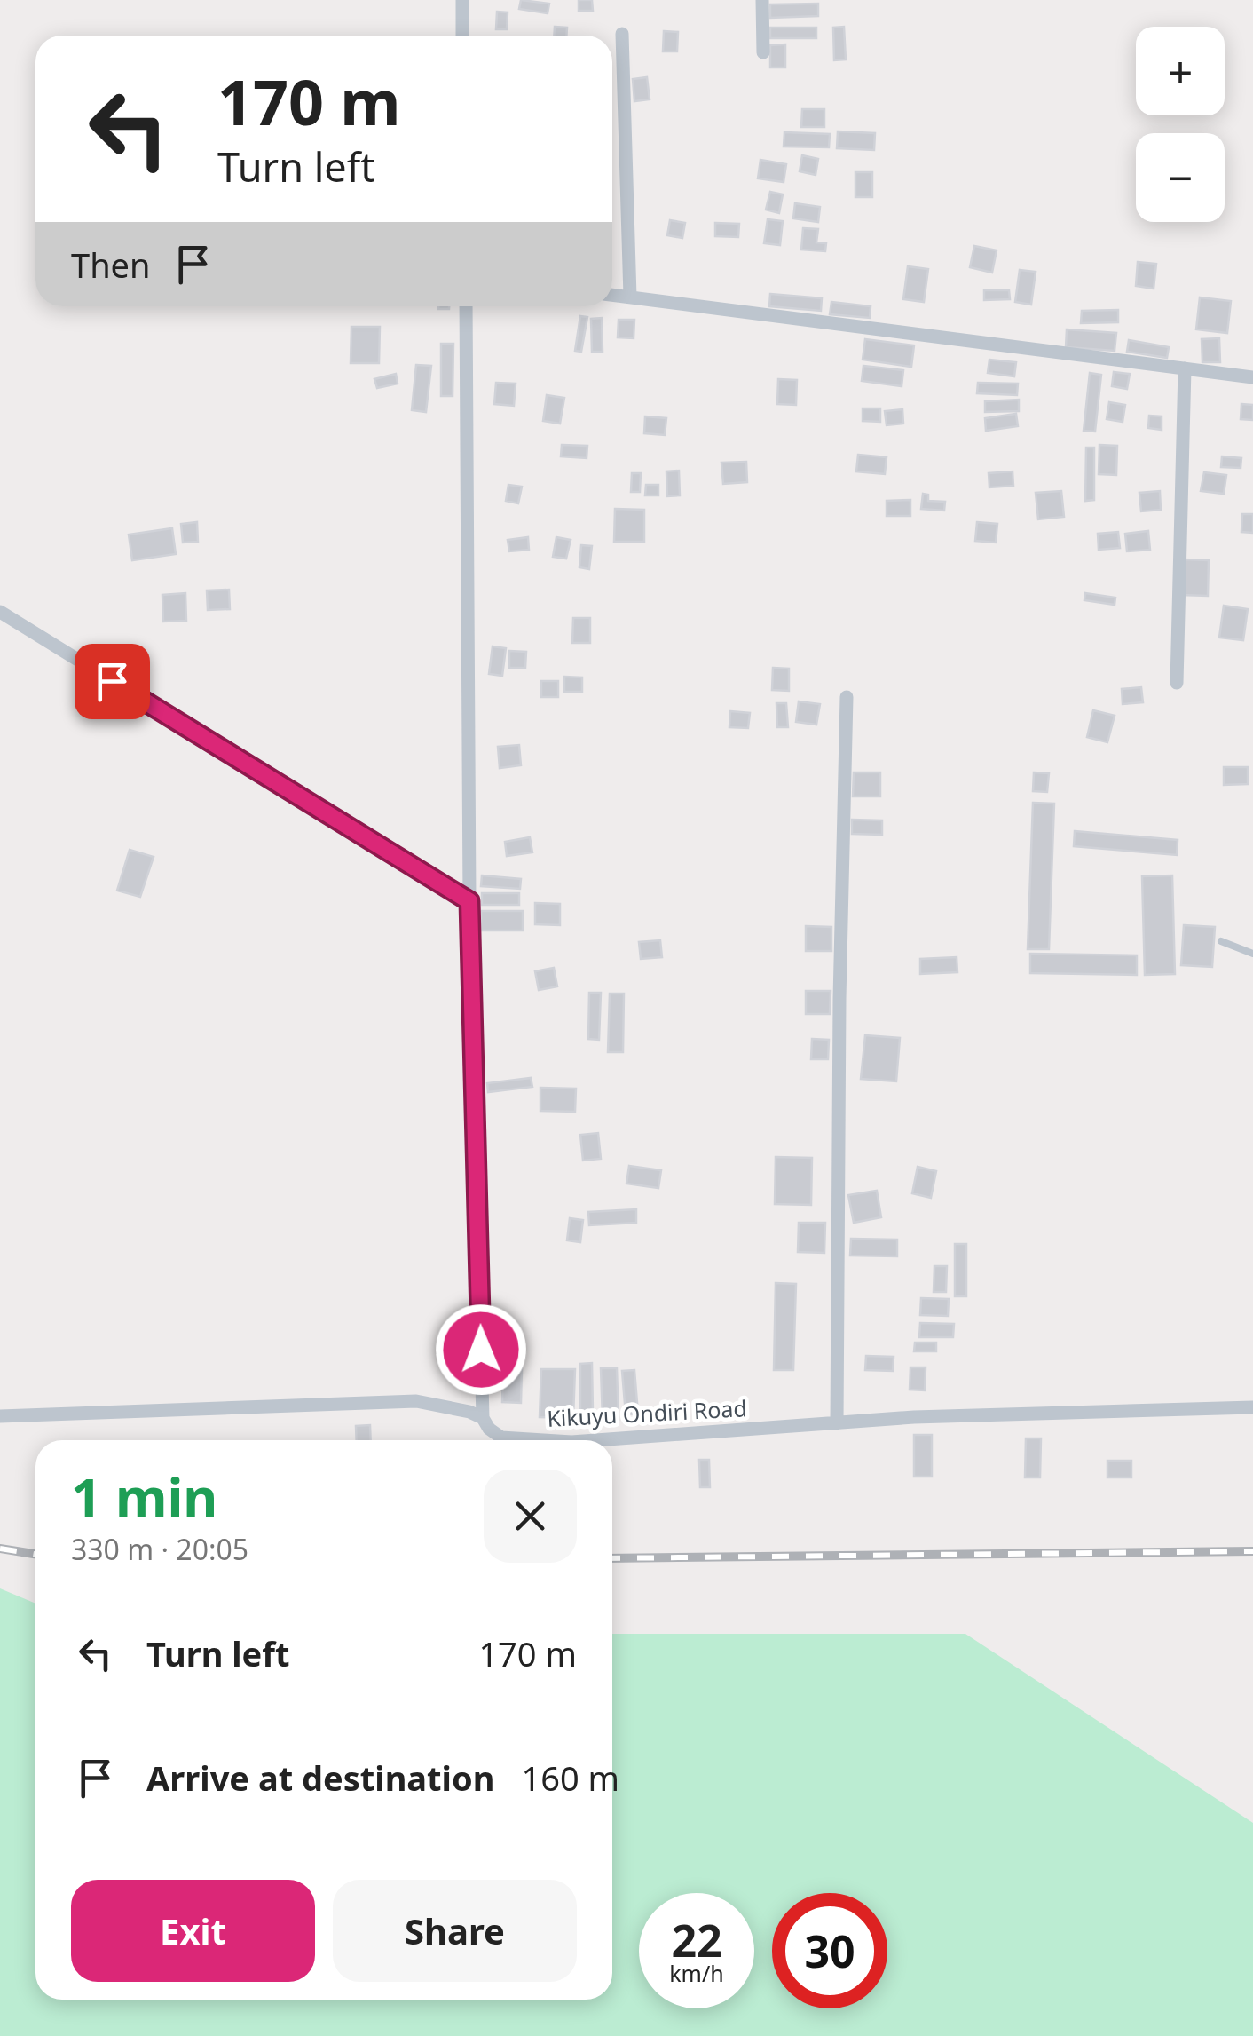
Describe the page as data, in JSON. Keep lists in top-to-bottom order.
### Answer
{
  "streets": {
    "street": ["Kikuyu Ondiri Road"]
  },
  "page": {
    "map_buttons": ["+", "−"],
    "turn": ["170 m", "Turn left"],
    "then": "Then",
    "heading": ["1 min", "330 m · 20:05"],
    "list": [
      {
        "name": "Turn left",
        "value": "170 m"
      },
      {
        "name": "Arrive at destination",
        "value": "160 m"
      }
    ],
    "buttons": ["Exit", "Share"],
    "speed": "22 km/h",
    "limit": "30"
  }
}
